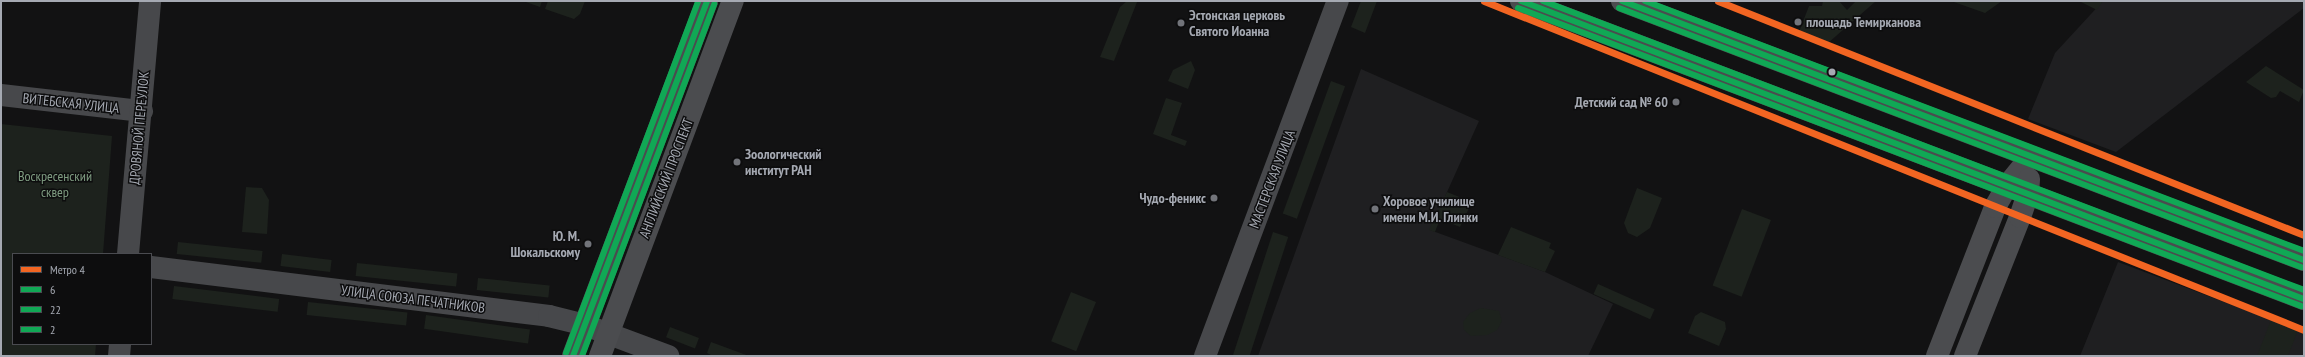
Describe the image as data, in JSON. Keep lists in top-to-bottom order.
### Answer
{
  "streets": {
    "main road": ["АНГЛИЙСКИЙ ПРОСПЕКТ"],
    "street": [
      "ВИТЕБСКАЯ УЛИЦА",
      "ДРОВЯНОЙ ПЕРЕУЛОК",
      "МАСТЕРСКАЯ УЛИЦА",
      "УЛИЦА СОЮЗА ПЕЧАТНИКОВ"
    ]
  },
  "crossings": [
    ["ВИТЕБСКАЯ УЛИЦА", "ДРОВЯНОЙ ПЕРЕУЛОК"],
    ["АНГЛИЙСКИЙ ПРОСПЕКТ", "УЛИЦА СОЮЗА ПЕЧАТНИКОВ"]
  ],
  "parks": ["Воскресенский сквер"],
  "places": [
    "площадь Темирканова",
    "Эстонская церковь Святого Иоанна",
    "Детский сад № 60",
    "Зоологический институт РАН",
    "Чудо-феникс",
    "Хоровое училище имени М.И. Глинки",
    "Ю. М. Шокальскому"
  ],
  "lines": [
    "metro line 4",
    "transit line 6",
    "transit line 2",
    "transit line 22"
  ],
  "legend": [
    "Метро 4",
    "6",
    "22",
    "2"
  ]
}
